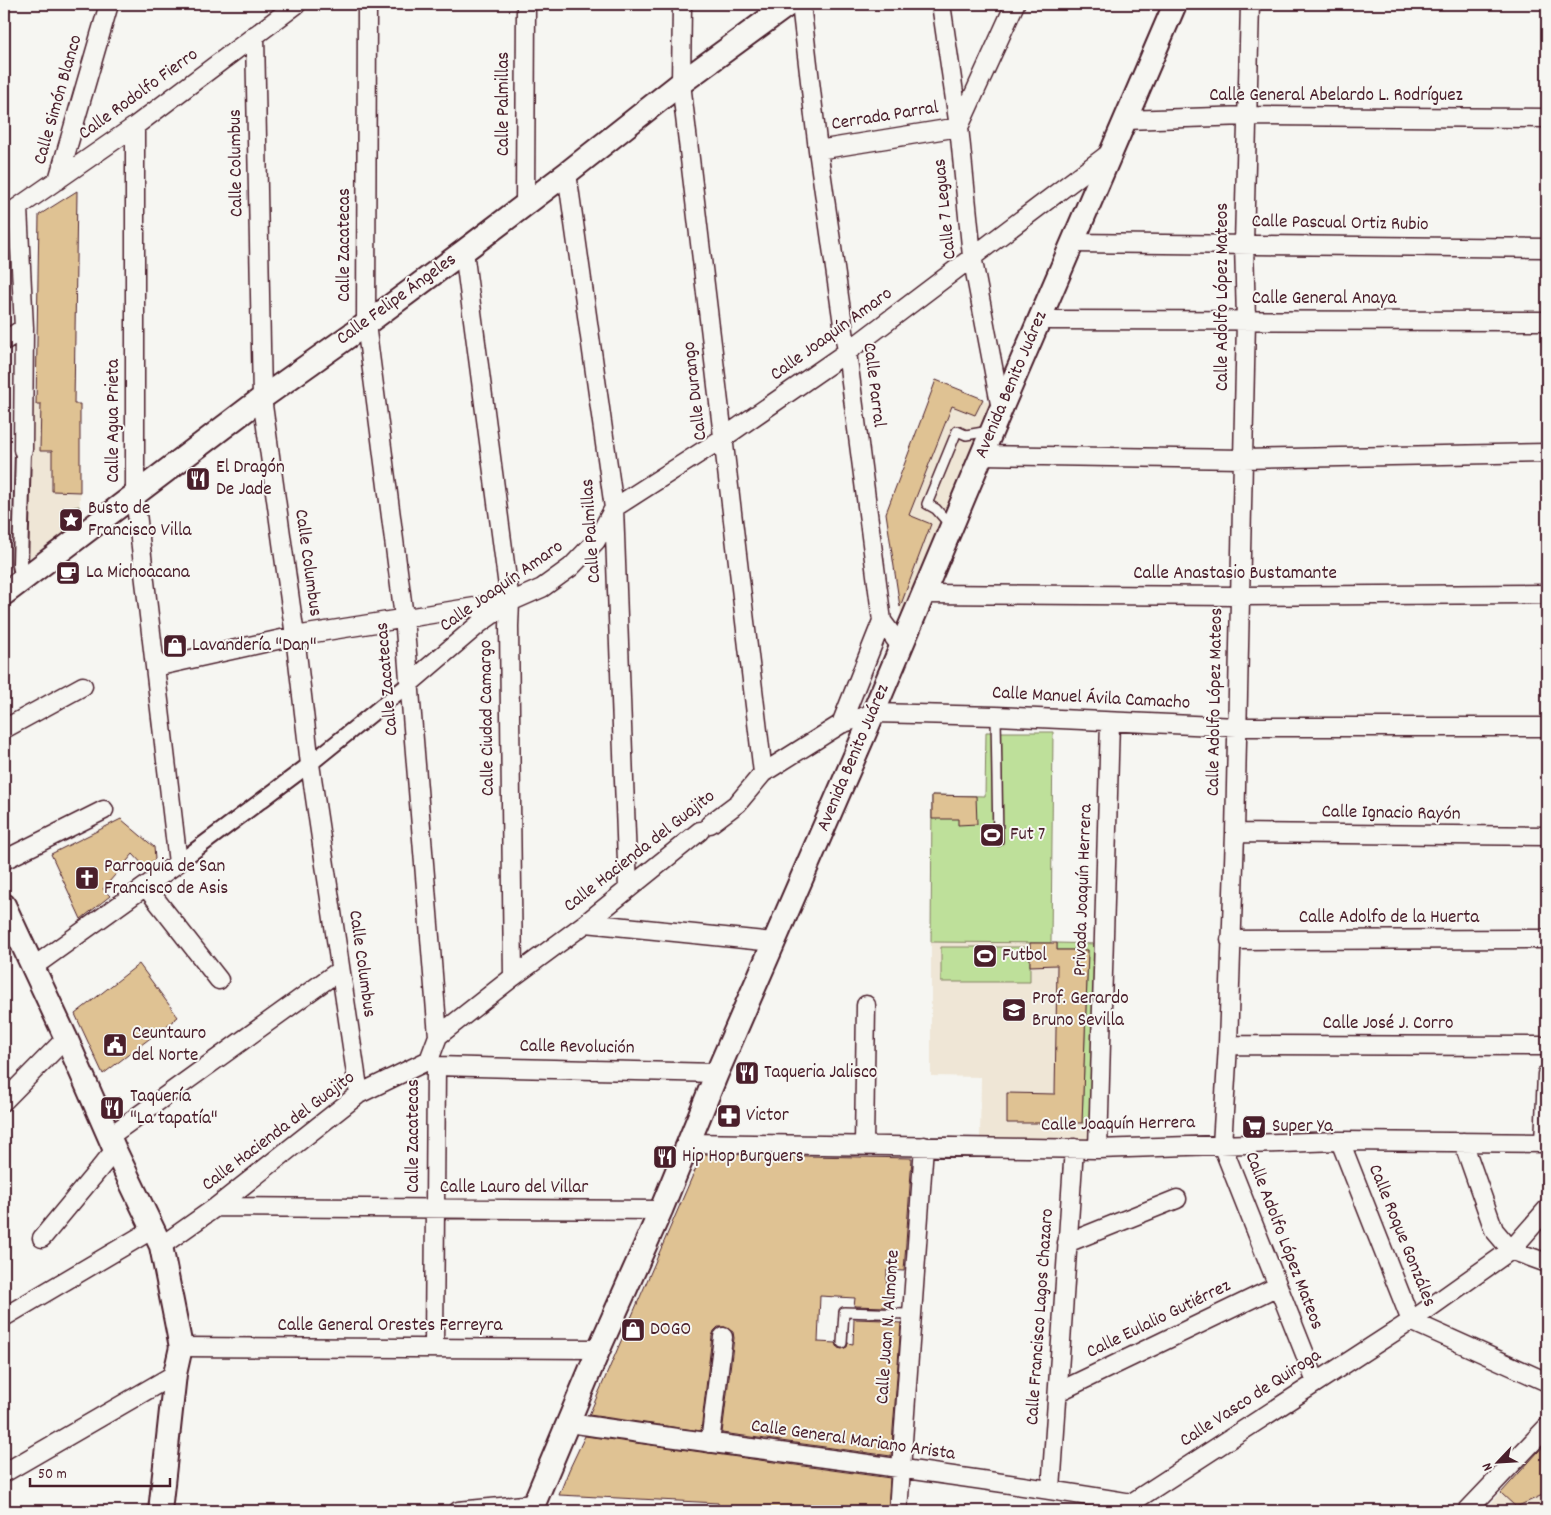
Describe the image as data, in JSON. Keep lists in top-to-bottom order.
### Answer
{
  "streets": {
    "street": [
      "Calle Rodolfo Fierro",
      "Calle General Abelardo L. Rodríguez",
      "Calle Simón Blanco",
      "Calle Palmillas",
      "Cerrada Parral",
      "Calle Columbus",
      "Calle 7 Leguas",
      "Calle Pascual Ortiz Rubio",
      "Calle Zacatecas",
      "Calle Adolfo López Mateos",
      "Calle General Anaya",
      "Calle Felipe Ángeles",
      "Calle Joaquín Amaro",
      "Calle Parral",
      "Avenida Benito Juárez",
      "Calle Durango",
      "Calle Agua Prieta",
      "Calle Anastasio Bustamante",
      "Calle Manuel Ávila Camacho",
      "Calle Ciudad Camargo",
      "Calle Ignacio Rayón",
      "Calle Hacienda del Guajito",
      "Privada Joaquín Herrera",
      "Calle Adolfo de la Huerta",
      "Calle José J. Corro",
      "Calle Revolución",
      "Calle Joaquín Herrera",
      "Calle Lauro del Villar",
      "Calle Roque Gonzáles",
      "Calle Francisco Lagos Chazaro",
      "Calle Eulalio Gutiérrez",
      "Calle General Orestes Ferreyra",
      "Calle Juan N. Almonte",
      "Calle Vasco de Quiroga",
      "Calle General Mariano Arista"
    ]
  },
  "crossings": [
    ["Calle Rodolfo Fierro", "Calle Simón Blanco"],
    ["Calle Rodolfo Fierro", "Calle Columbus"],
    ["Calle Rodolfo Fierro", "Calle Agua Prieta"],
    ["Calle General Abelardo L. Rodríguez", "Calle Adolfo López Mateos"],
    ["Calle General Abelardo L. Rodríguez", "Avenida Benito Juárez"],
    ["Calle Palmillas", "Calle Felipe Ángeles"],
    ["Calle Palmillas", "Calle Joaquín Amaro"],
    ["Calle Palmillas", "Calle Hacienda del Guajito"],
    ["Cerrada Parral", "Calle 7 Leguas"],
    ["Cerrada Parral", "Calle Parral"],
    ["Calle Columbus", "Calle Felipe Ángeles"],
    ["Calle Columbus", "Calle Joaquín Amaro"],
    ["Calle Columbus", "Calle Hacienda del Guajito"],
    ["Calle 7 Leguas", "Calle Joaquín Amaro"],
    ["Calle 7 Leguas", "Avenida Benito Juárez"],
    ["Calle Pascual Ortiz Rubio", "Calle Adolfo López Mateos"],
    ["Calle Pascual Ortiz Rubio", "Avenida Benito Juárez"],
    ["Calle Zacatecas", "Calle Felipe Ángeles"],
    ["Calle Zacatecas", "Calle Joaquín Amaro"],
    ["Calle Zacatecas", "Calle Hacienda del Guajito"],
    ["Calle Zacatecas", "Calle Revolución"],
    ["Calle Zacatecas", "Calle Lauro del Villar"],
    ["Calle Zacatecas", "Calle General Orestes Ferreyra"],
    ["Calle Adolfo López Mateos", "Calle General Anaya"],
    ["Calle Adolfo López Mateos", "Calle Anastasio Bustamante"],
    ["Calle Adolfo López Mateos", "Calle Manuel Ávila Camacho"],
    ["Calle Adolfo López Mateos", "Calle Ignacio Rayón"],
    ["Calle Adolfo López Mateos", "Calle Adolfo de la Huerta"],
    ["Calle Adolfo López Mateos", "Calle José J. Corro"],
    ["Calle Adolfo López Mateos", "Calle Joaquín Herrera"],
    ["Calle Adolfo López Mateos", "Calle Eulalio Gutiérrez"],
    ["Calle Adolfo López Mateos", "Calle Vasco de Quiroga"],
    ["Calle General Anaya", "Avenida Benito Juárez"],
    ["Calle Felipe Ángeles", "Calle Durango"],
    ["Calle Felipe Ángeles", "Calle Agua Prieta"],
    ["Calle Felipe Ángeles", "Calle Ciudad Camargo"],
    ["Calle Joaquín Amaro", "Calle Parral"],
    ["Calle Joaquín Amaro", "Avenida Benito Juárez"],
    ["Calle Joaquín Amaro", "Calle Durango"],
    ["Calle Joaquín Amaro", "Calle Agua Prieta"],
    ["Calle Joaquín Amaro", "Calle Ciudad Camargo"],
    ["Calle Parral", "Avenida Benito Juárez"],
    ["Avenida Benito Juárez", "Calle Anastasio Bustamante"],
    ["Avenida Benito Juárez", "Calle Manuel Ávila Camacho"],
    ["Avenida Benito Juárez", "Calle Hacienda del Guajito"],
    ["Avenida Benito Juárez", "Calle Revolución"],
    ["Avenida Benito Juárez", "Calle Joaquín Herrera"],
    ["Avenida Benito Juárez", "Calle Lauro del Villar"],
    ["Avenida Benito Juárez", "Calle General Orestes Ferreyra"],
    ["Avenida Benito Juárez", "Calle General Mariano Arista"],
    ["Calle Durango", "Calle Hacienda del Guajito"],
    ["Calle Manuel Ávila Camacho", "Calle Hacienda del Guajito"],
    ["Calle Manuel Ávila Camacho", "Privada Joaquín Herrera"],
    ["Calle Ciudad Camargo", "Calle Hacienda del Guajito"],
    ["Calle Hacienda del Guajito", "Calle Revolución"],
    ["Calle Hacienda del Guajito", "Calle Lauro del Villar"],
    ["Privada Joaquín Herrera", "Calle Joaquín Herrera"],
    ["Calle Joaquín Herrera", "Calle Roque Gonzáles"],
    ["Calle Joaquín Herrera", "Calle Francisco Lagos Chazaro"],
    ["Calle Joaquín Herrera", "Calle Juan N. Almonte"],
    ["Calle Roque Gonzáles", "Calle Vasco de Quiroga"],
    ["Calle Francisco Lagos Chazaro", "Calle Eulalio Gutiérrez"],
    ["Calle Francisco Lagos Chazaro", "Calle General Mariano Arista"],
    ["Calle Juan N. Almonte", "Calle General Mariano Arista"],
    ["Calle Vasco de Quiroga", "Calle General Mariano Arista"]
  ],
  "places": {
    "restaurant": [
      "El Dragón De Jade",
      "Taqueria Jalisco",
      "Taquería \"La tapatía\"",
      "Hip Hop Burguers"
    ],
    "place": ["Busto de Francisco Villa"],
    "cafe": ["La Michoacana"],
    "shop": ["Lavandería \"Dan\"", "DOGO"],
    "sports": ["Fut 7", "Futbol"],
    "church": ["Parroquia de San Francisco de Asis"],
    "school or university": ["Prof. Gerardo Bruno Sevilla"],
    "public building": ["Ceuntauro del Norte"],
    "pharmacy": ["Victor"],
    "supermarket": ["Super Ya"]
  },
  "scale_bar": "50 m",
  "north": "bottom left"
}
